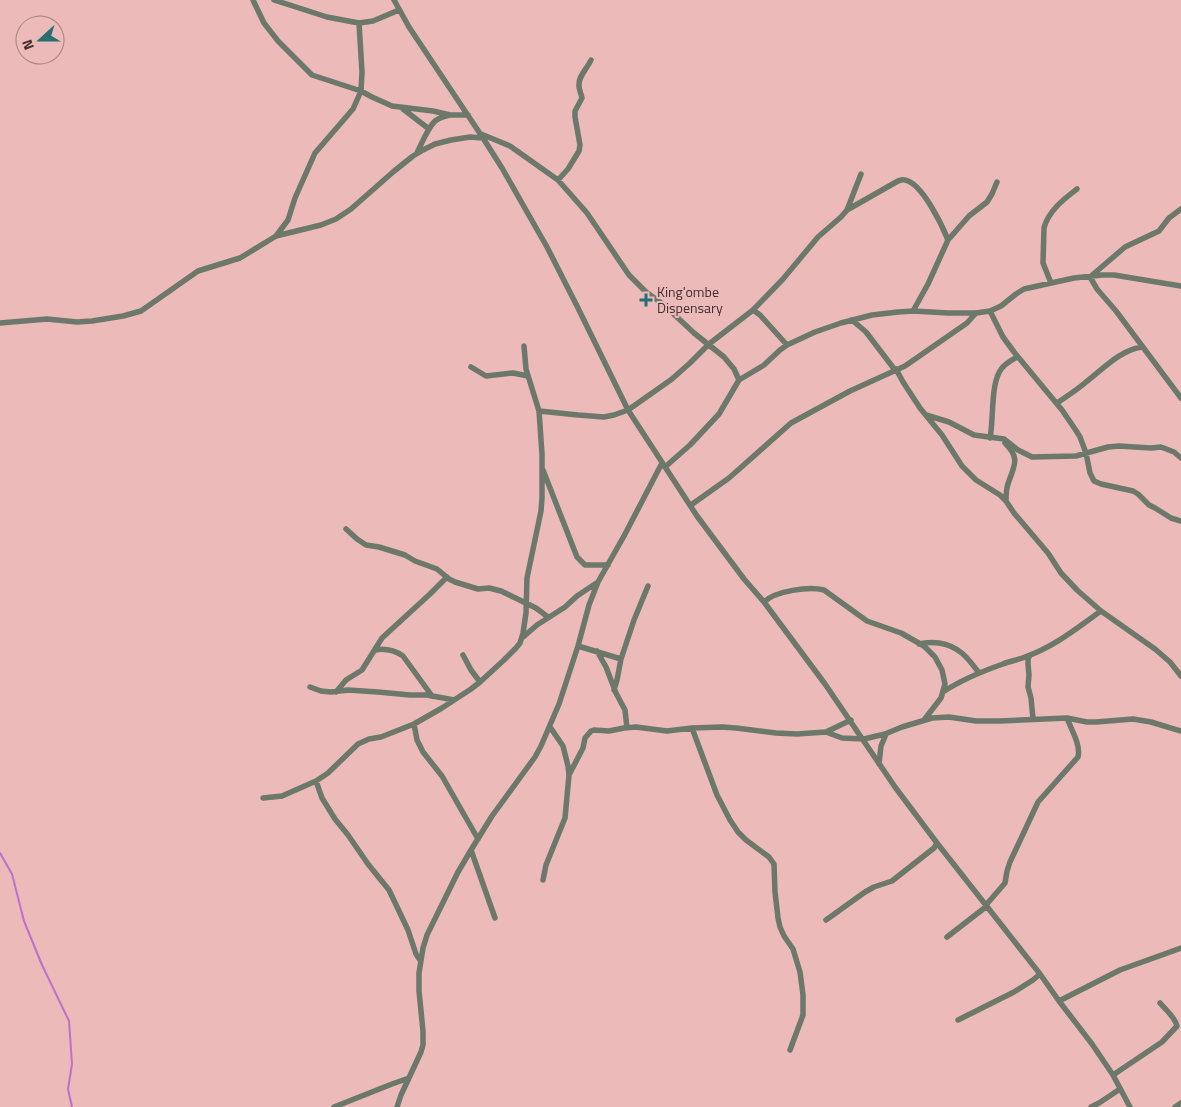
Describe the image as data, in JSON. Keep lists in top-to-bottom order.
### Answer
{
  "places": {
    "health": ["King'ombe Dispensary"]
  },
  "north": "left"
}
